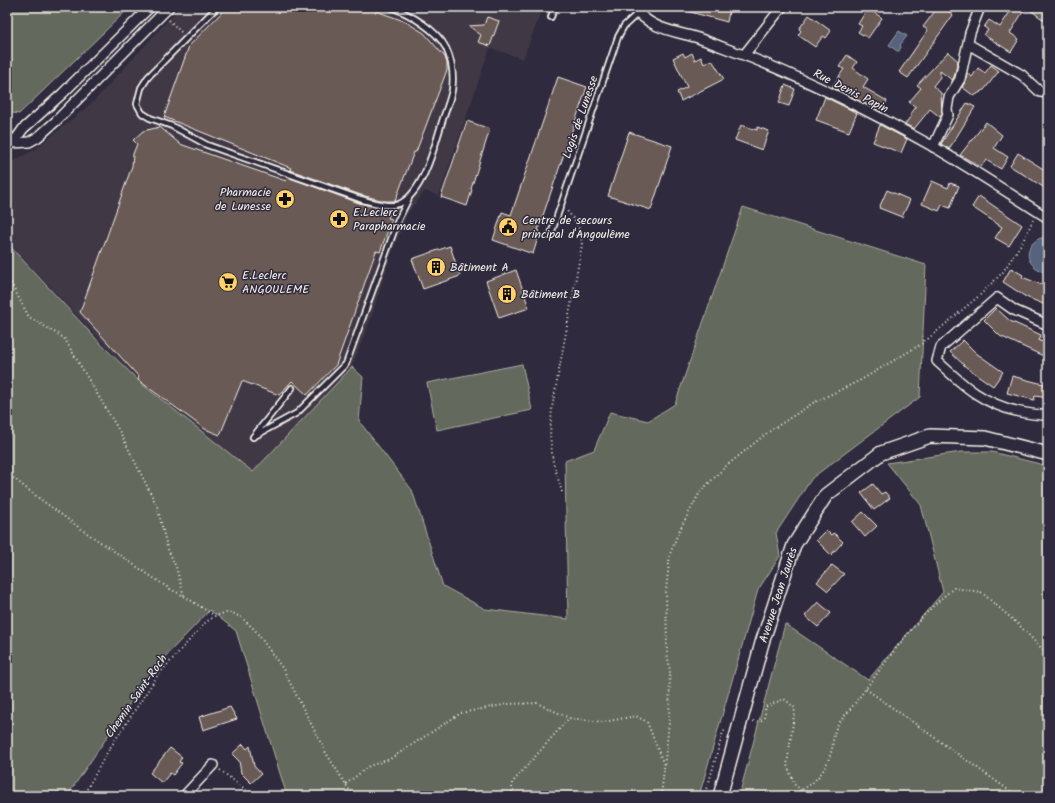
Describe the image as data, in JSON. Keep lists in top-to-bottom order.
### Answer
{
  "streets": {
    "main road": ["Avenue Jean Jaurès"],
    "street": ["Rue Denis Papin"],
    "lane": ["Logis de Lunesse"],
    "path": ["Chemin Saint-Roch"]
  },
  "crossings": [
    ["Rue Denis Papin", "Logis de Lunesse"]
  ],
  "places": {
    "pharmacy": ["Pharmacie de Lunesse", "E.Leclerc Parapharmacie"],
    "public building": ["Centre de secours principal d'Angoulême"],
    "building": ["Bâtiment A", "Bâtiment B"],
    "supermarket": ["E.Leclerc ANGOULEME"]
  }
}
